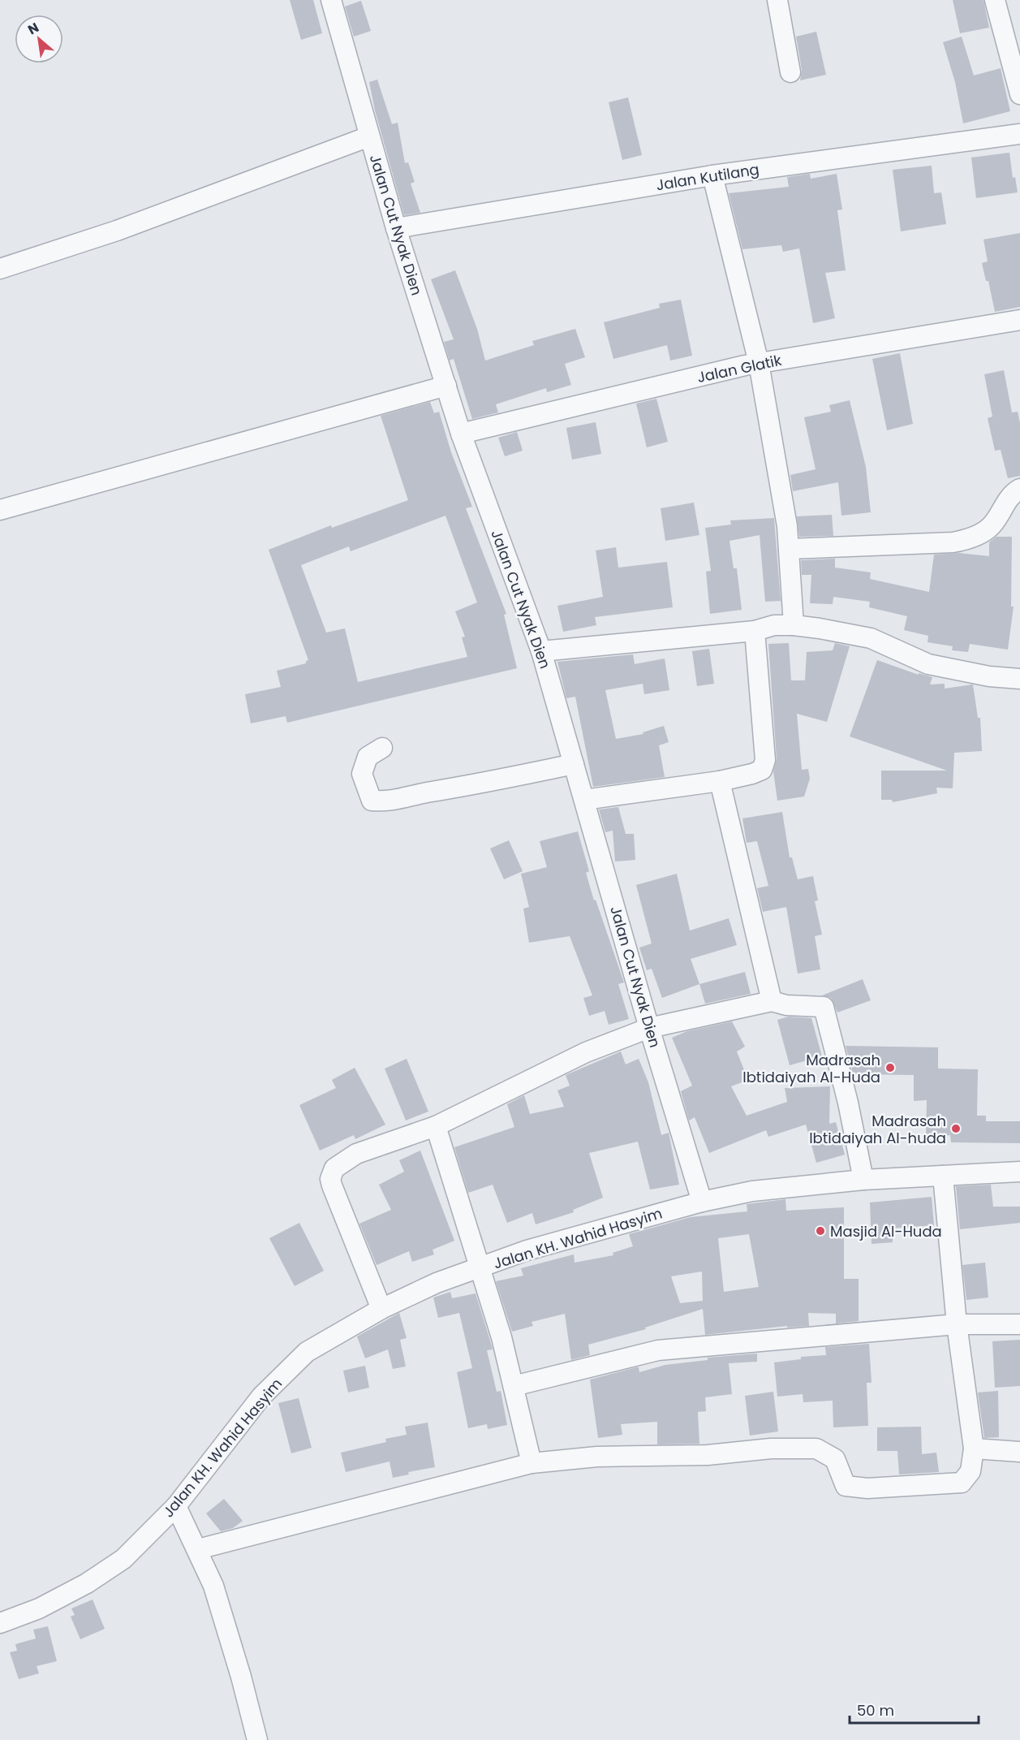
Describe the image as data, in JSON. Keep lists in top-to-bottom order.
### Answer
{
  "streets": {
    "street": [
      "Jalan Kutilang",
      "Jalan Cut Nyak Dien",
      "Jalan Glatik",
      "Jalan KH. Wahid Hasyim"
    ]
  },
  "crossings": [
    ["Jalan Kutilang", "Jalan Cut Nyak Dien"],
    ["Jalan Cut Nyak Dien", "Jalan Glatik"],
    ["Jalan Cut Nyak Dien", "Jalan KH. Wahid Hasyim"]
  ],
  "places": ["Madrasah Ibtidaiyah Al-Huda", "Madrasah Ibtidaiyah Al-huda", "Masjid Al-Huda"],
  "scale_bar": "50 m",
  "north": "top left"
}
